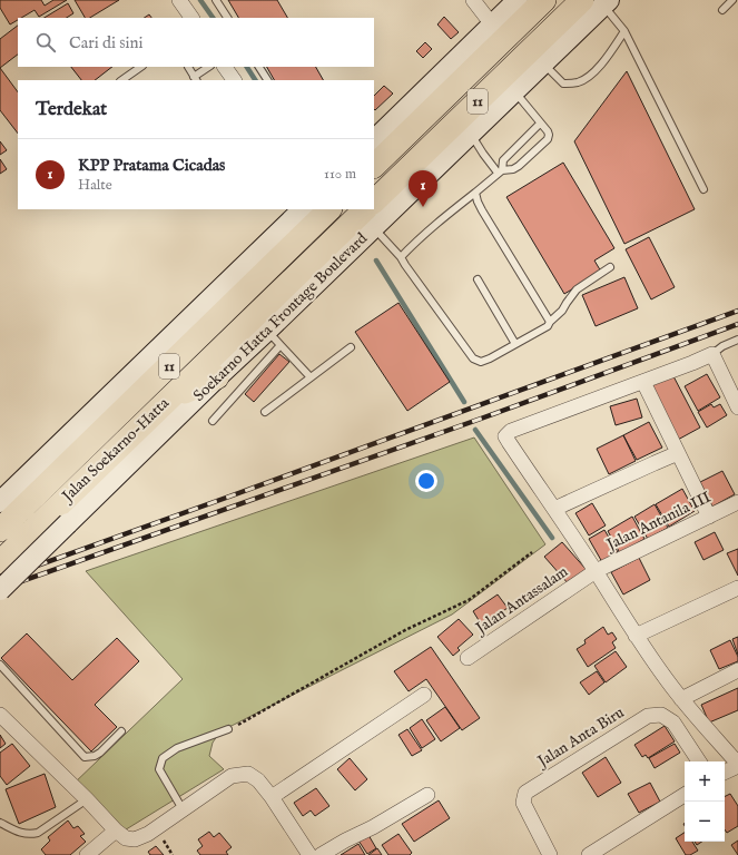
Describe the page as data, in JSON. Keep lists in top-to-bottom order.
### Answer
{
  "streets": {
    "highway": ["11", "Jalan Soekarno-Hatta"],
    "main road": ["Soekarno Hatta Frontage Boulevard"],
    "street": ["Jalan Antanila III", "Jalan Antassalam", "Jalan Anta Biru"]
  },
  "crossings": [
    ["11", "Soekarno Hatta Frontage Boulevard"],
    ["Soekarno Hatta Frontage Boulevard", "Jalan Soekarno-Hatta"],
    ["Jalan Antanila III", "Jalan Antassalam"]
  ],
  "page": {
    "search": "Cari di sini",
    "heading": "Terdekat",
    "list": [
      {
        "mark": "1",
        "name": "KPP Pratama Cicadas",
        "note": "Halte",
        "value": "110 m"
      }
    ],
    "pins": "1",
    "map_buttons": ["+", "−"]
  }
}
